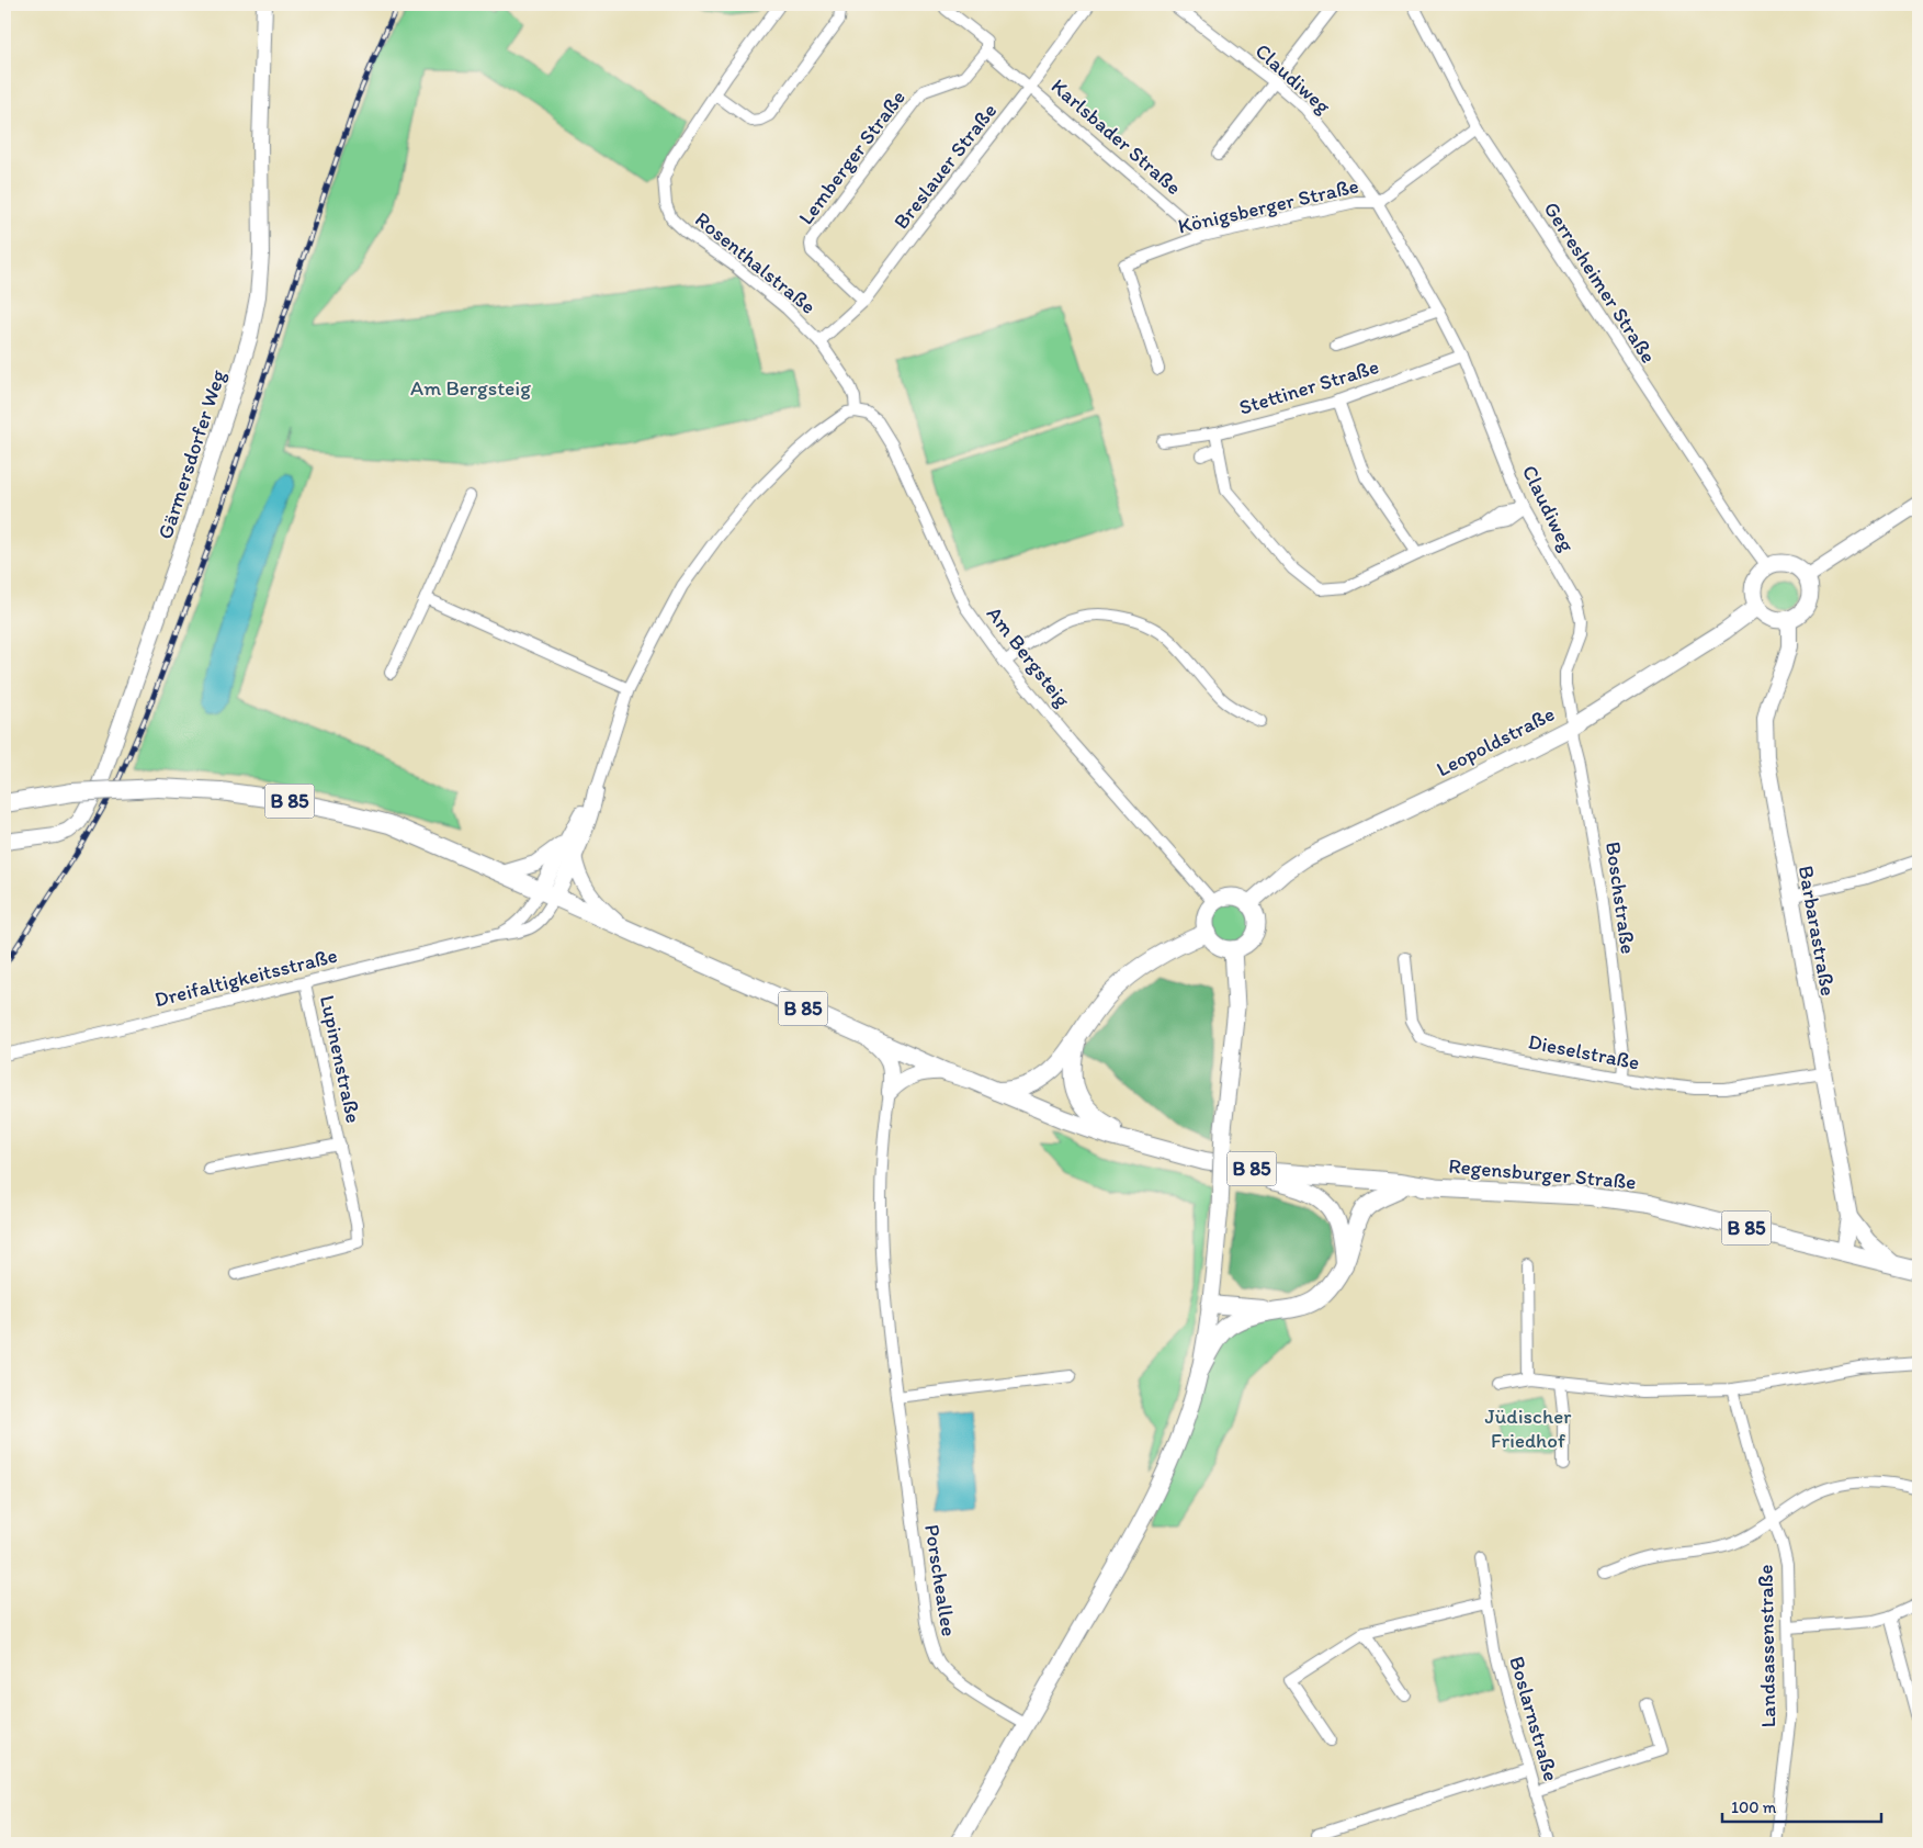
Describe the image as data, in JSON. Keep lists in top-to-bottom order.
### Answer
{
  "streets": {
    "main road": ["Leopoldstraße", "B 85", "Regensburger Straße"],
    "street": [
      "Claudiweg",
      "Karlsbader Straße",
      "Lemberger Straße",
      "Breslauer Straße",
      "Königsberger Straße",
      "Rosenthalstraße",
      "Gerresheimer Straße",
      "Stettiner Straße",
      "Gärmersdorfer Weg",
      "Am Bergsteig",
      "Boschstraße",
      "Barbarastraße",
      "Dreifaltigkeitsstraße",
      "Dieselstraße",
      "Lupinenstraße",
      "Porscheallee",
      "Landsassenstraße",
      "Boslarnstraße"
    ]
  },
  "crossings": [
    ["Claudiweg", "Königsberger Straße"],
    ["Claudiweg", "Stettiner Straße"],
    ["Claudiweg", "Leopoldstraße"],
    ["Claudiweg", "Boschstraße"],
    ["Karlsbader Straße", "Breslauer Straße"],
    ["Karlsbader Straße", "Königsberger Straße"],
    ["Lemberger Straße", "Breslauer Straße"],
    ["Breslauer Straße", "Rosenthalstraße"],
    ["Königsberger Straße", "Gerresheimer Straße"],
    ["Rosenthalstraße", "Am Bergsteig"],
    ["Gerresheimer Straße", "Leopoldstraße"],
    ["Gerresheimer Straße", "Barbarastraße"],
    ["Am Bergsteig", "Leopoldstraße"],
    ["Leopoldstraße", "Boschstraße"],
    ["Leopoldstraße", "Barbarastraße"],
    ["B 85", "Dreifaltigkeitsstraße"],
    ["B 85", "Regensburger Straße"],
    ["Boschstraße", "Dieselstraße"],
    ["Barbarastraße", "Dieselstraße"],
    ["Barbarastraße", "Regensburger Straße"],
    ["Dreifaltigkeitsstraße", "Lupinenstraße"]
  ],
  "parks": ["Am Bergsteig", "Jüdischer Friedhof"],
  "scale_bar": "100 m"
}
